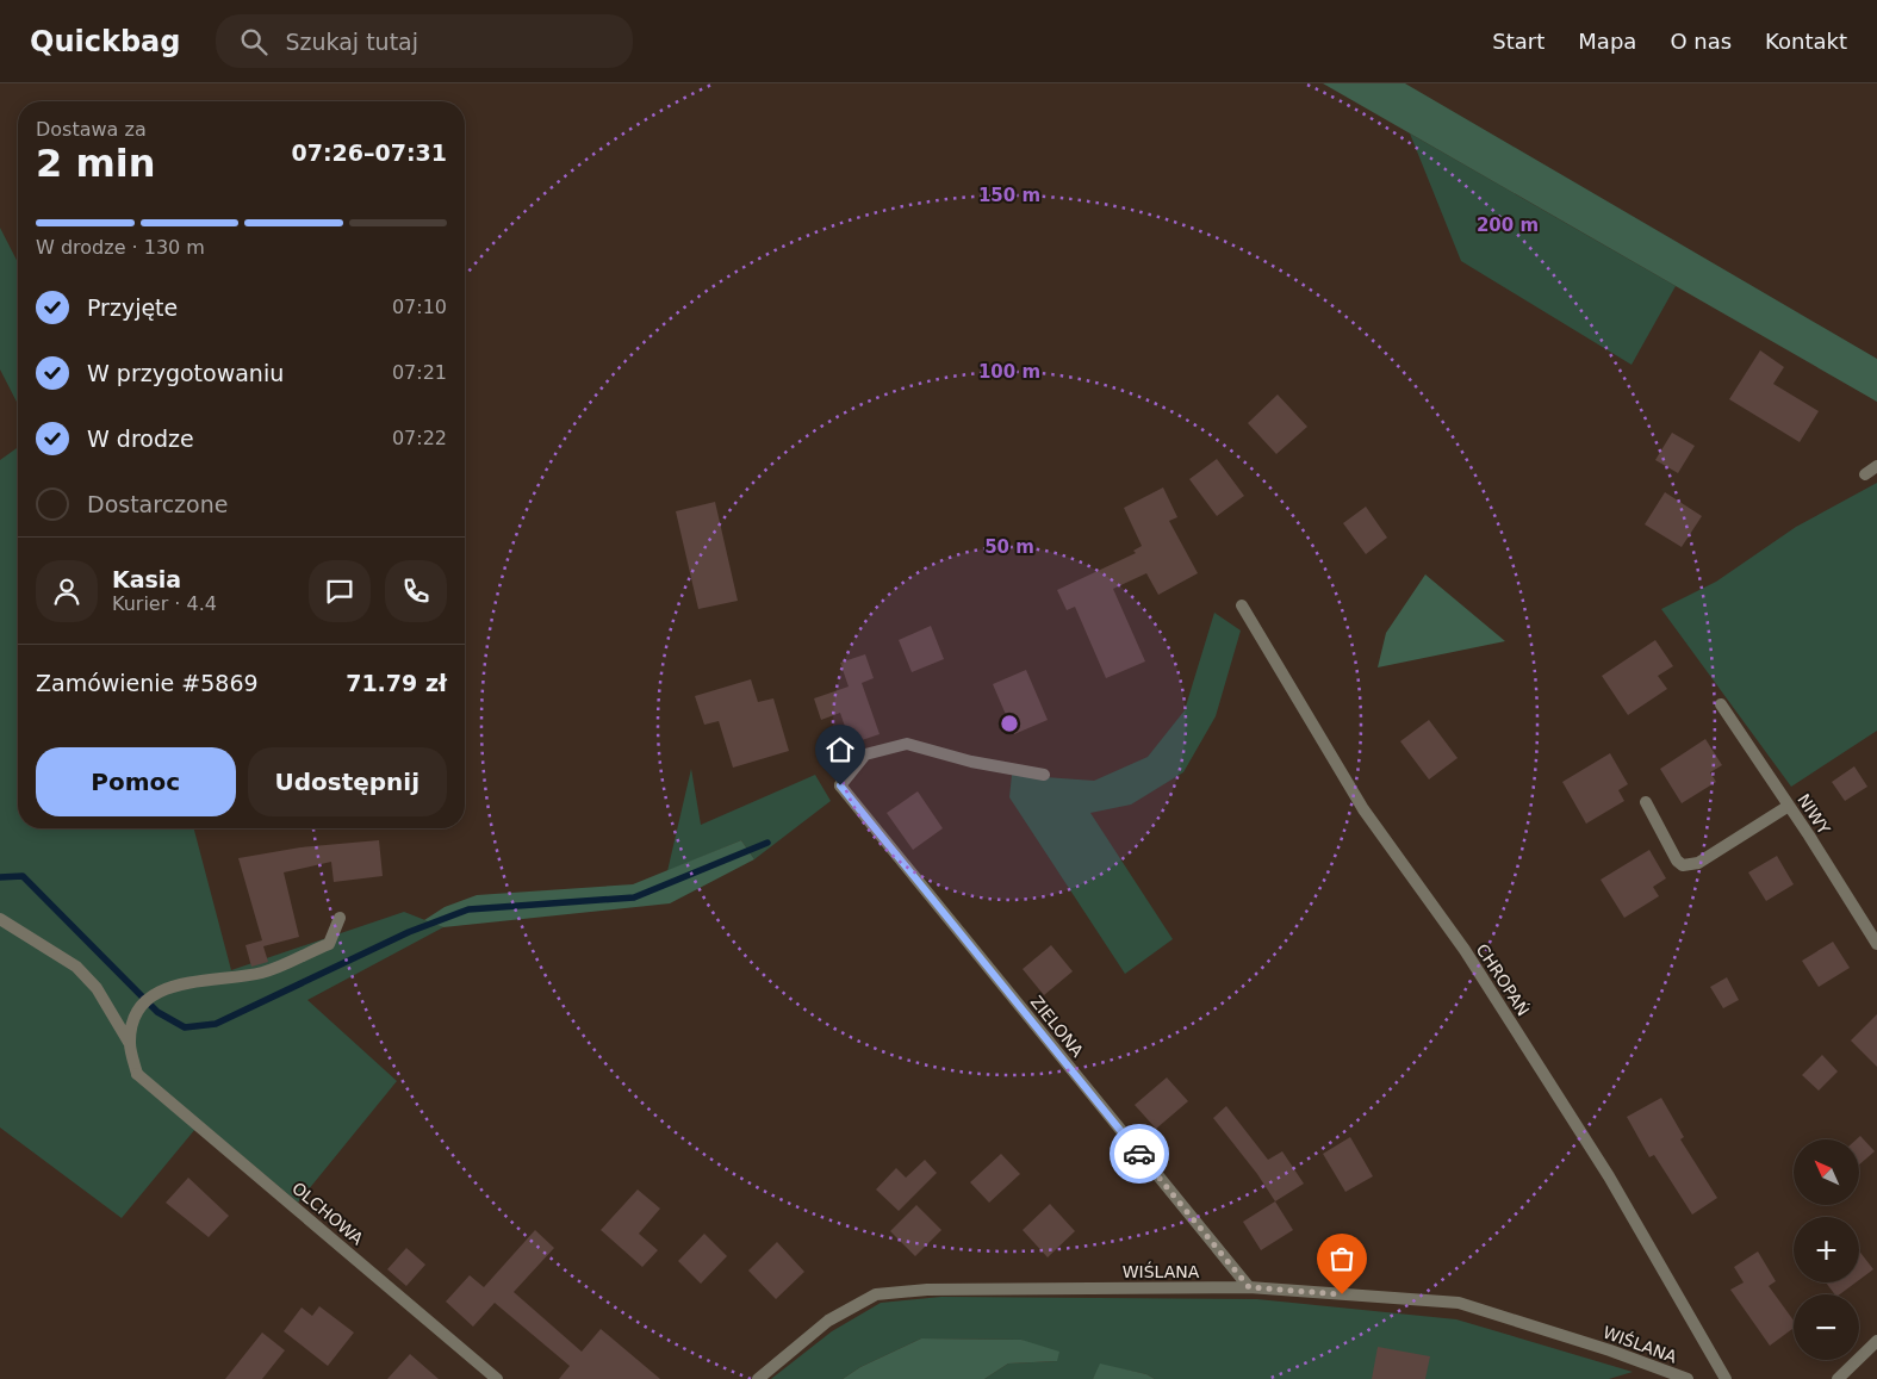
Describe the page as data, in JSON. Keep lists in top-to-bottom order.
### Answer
{
  "streets": {
    "street": [
      "NIWY",
      "CHROPAŃ",
      "ZIELONA",
      "OLCHOWA",
      "WIŚLANA"
    ]
  },
  "crossings": [
    ["ZIELONA", "WIŚLANA"]
  ],
  "north": "top left",
  "page": {
    "header": "Quickbag",
    "search": "Szukaj tutaj",
    "nav": [
      "Start",
      "Mapa",
      "O nas",
      "Kontakt"
    ],
    "heading": ["2 min", "Dostawa za", "07:26–07:31"],
    "panel": [
      "Kasia",
      "Kurier · 4.4",
      "Zamówienie #5869",
      "71.79 zł"
    ],
    "bar": "W drodze · 130 m",
    "list": [
      ["Przyjęte", "07:10"],
      ["W przygotowaniu", "07:21"],
      ["W drodze", "07:22"],
      "Dostarczone"
    ],
    "buttons": ["Pomoc", "Udostępnij"],
    "map_buttons": ["+", "−"]
  },
  "rings": [
    "150 m",
    "200 m",
    "100 m",
    "50 m"
  ]
}
